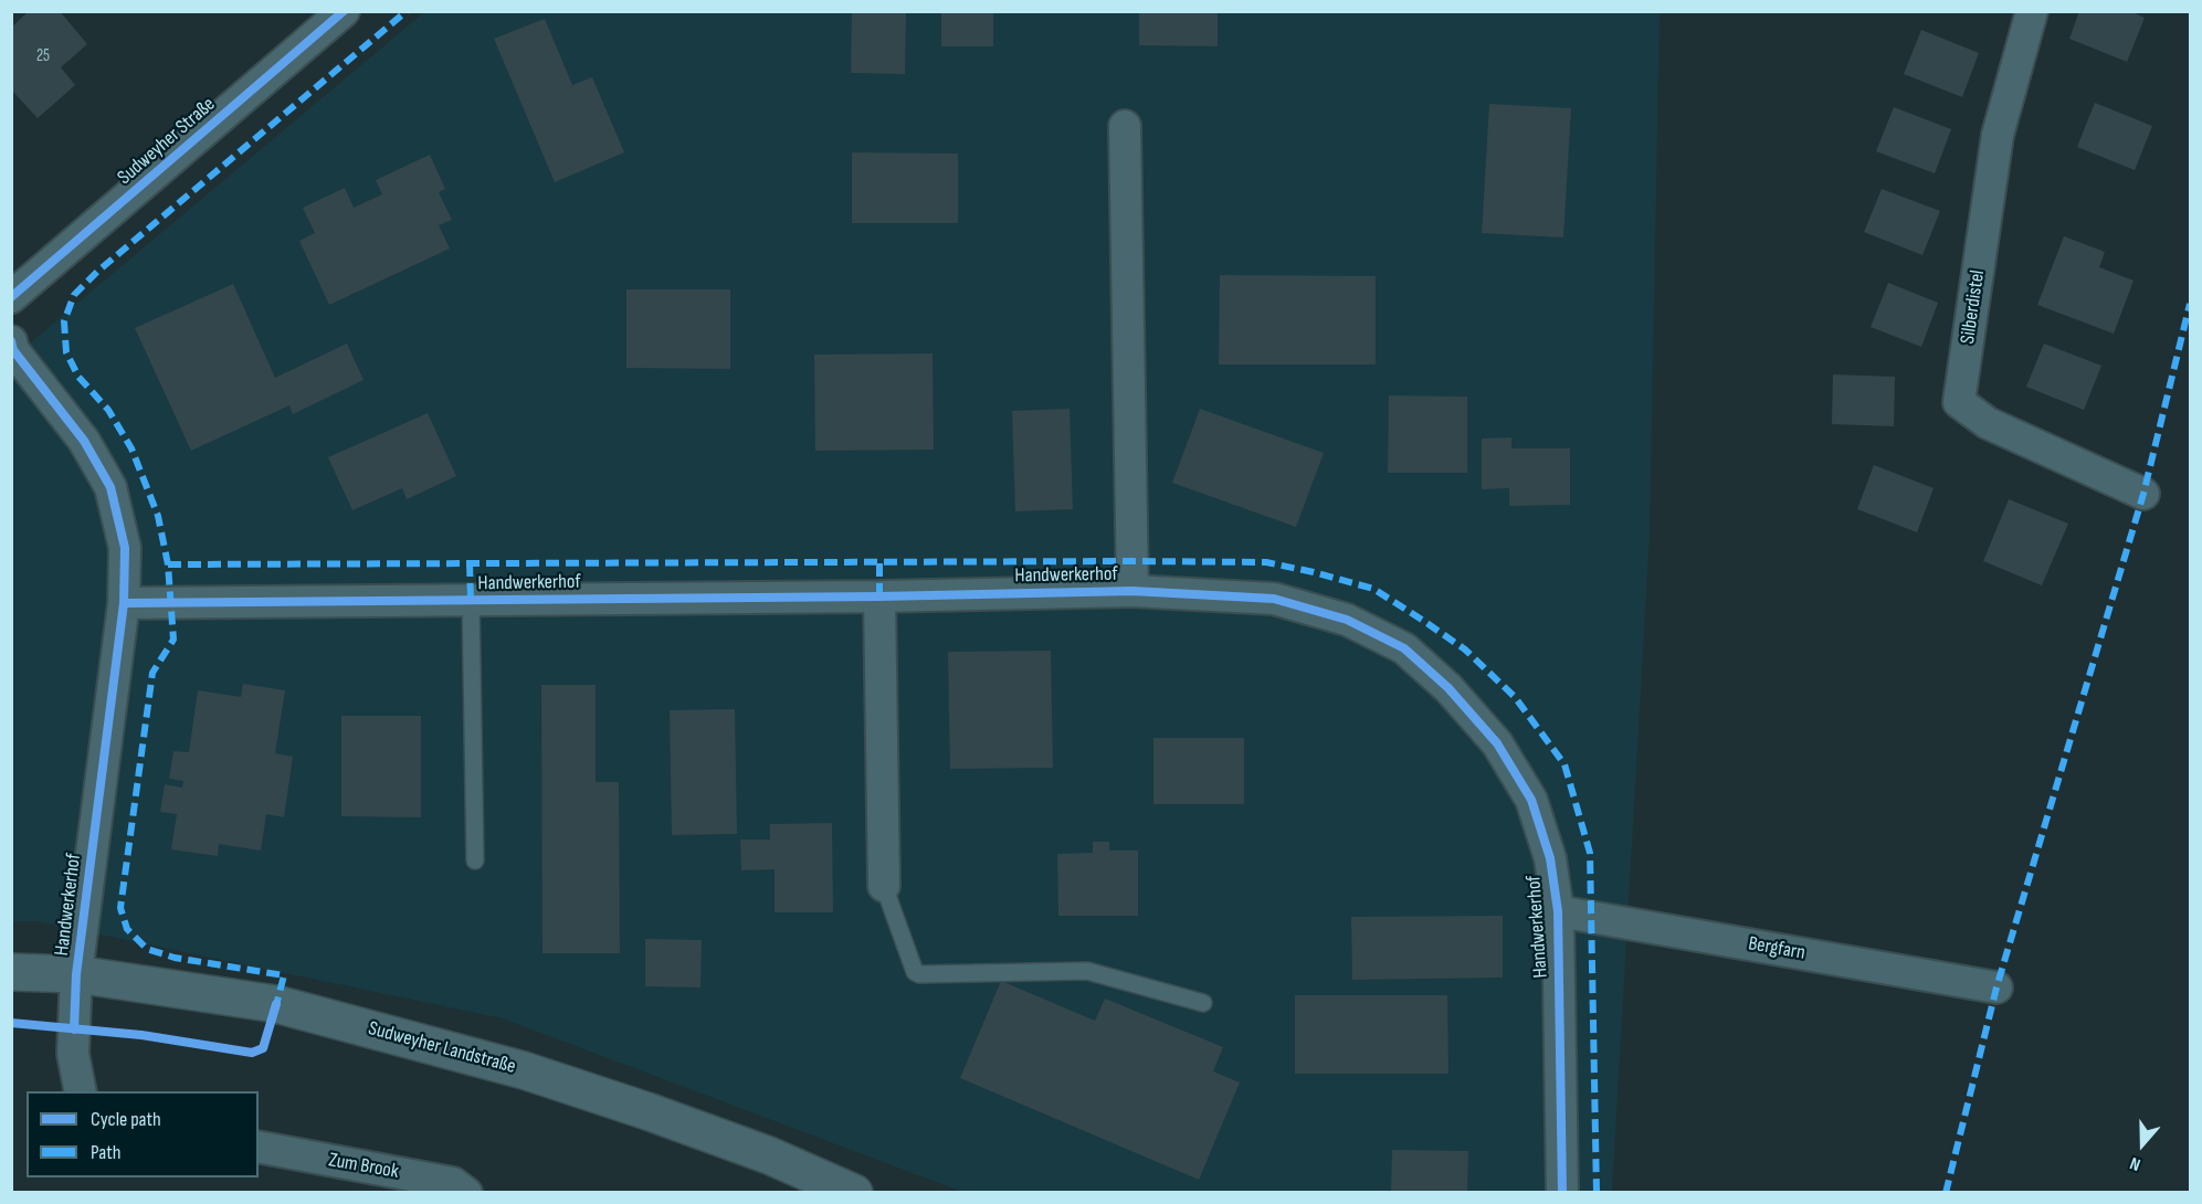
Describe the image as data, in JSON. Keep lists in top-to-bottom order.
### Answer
{
  "streets": {
    "main road": ["Sudweyher Landstraße"],
    "street": [
      "Sudweyher Straße",
      "Silberdistel",
      "Handwerkerhof",
      "Bergfarn",
      "Zum Brook"
    ]
  },
  "crossings": [
    ["Handwerkerhof", "Bergfarn"],
    ["Handwerkerhof", "Sudweyher Landstraße"]
  ],
  "house_numbers": ["25"],
  "legend": ["Cycle path", "Path"],
  "north": "bottom"
}
